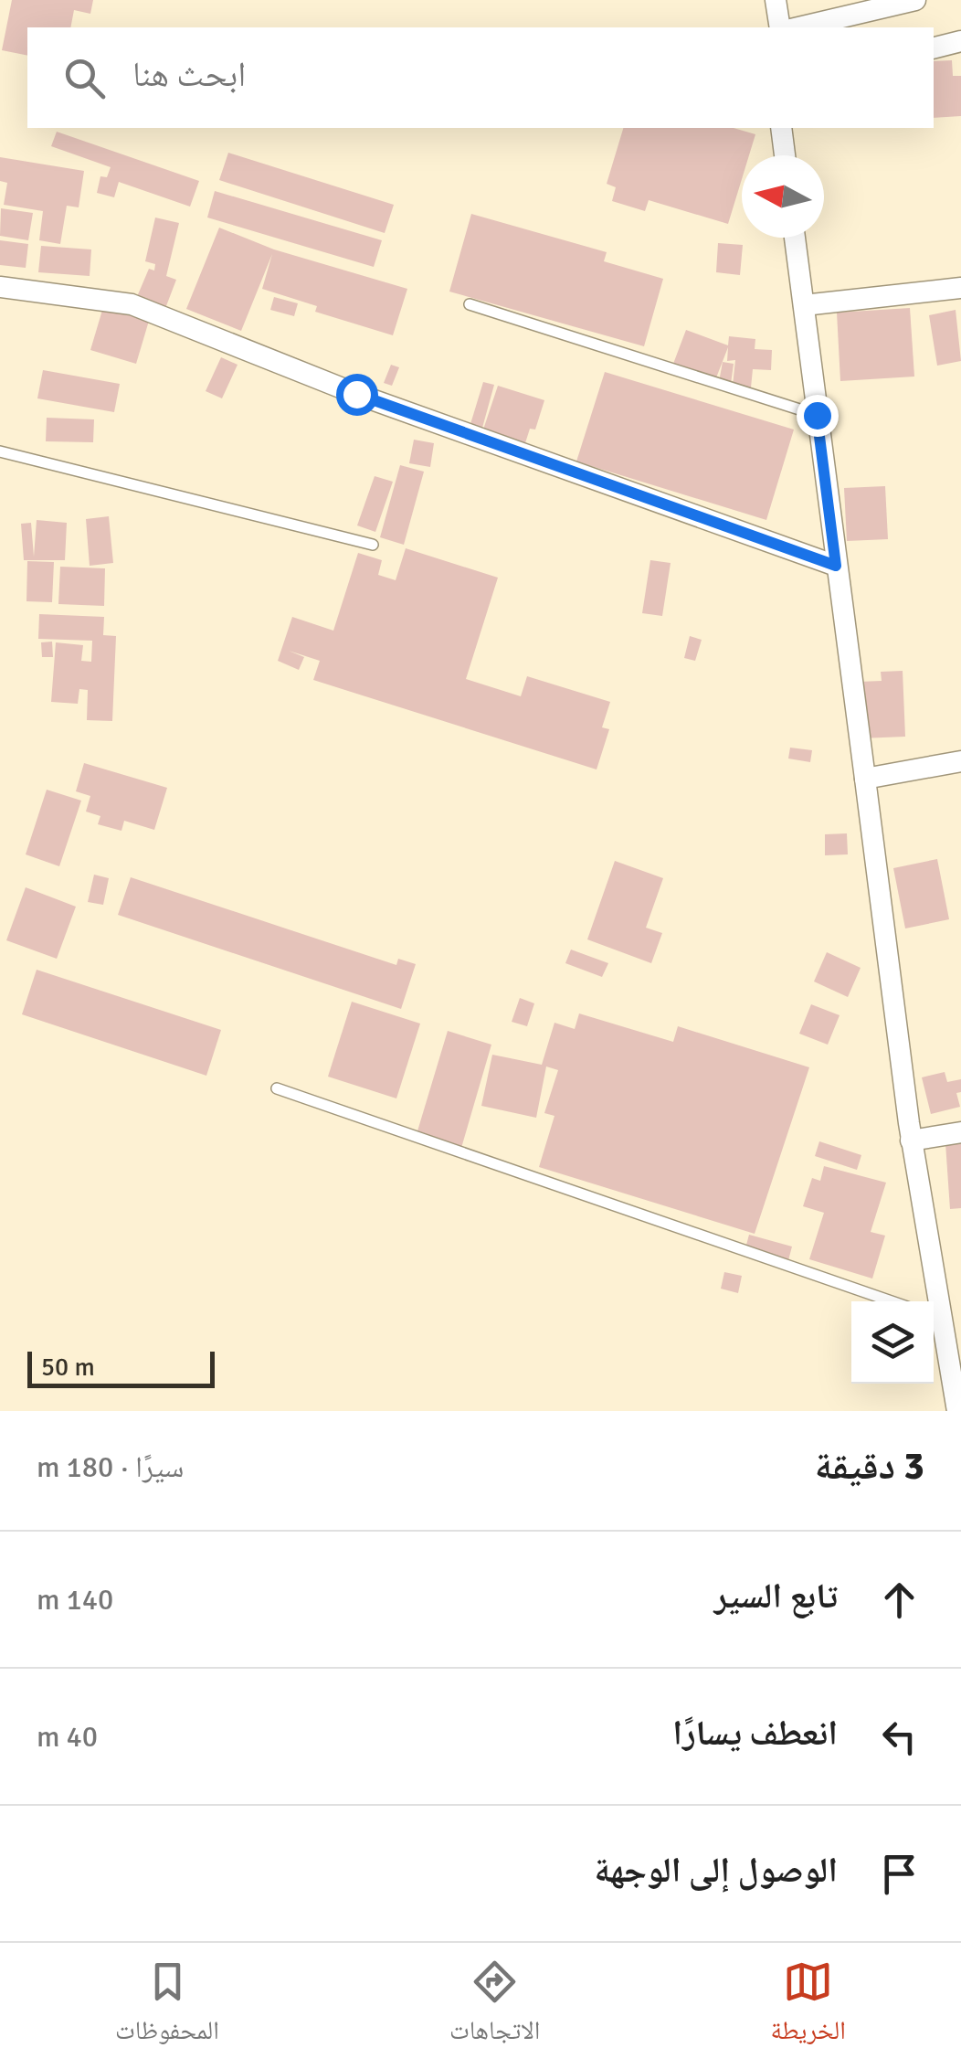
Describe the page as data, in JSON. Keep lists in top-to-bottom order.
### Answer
{
  "scale_bar": "50 m",
  "north": "left",
  "page": {
    "search": "ابحث هنا",
    "scale": "50 m",
    "heading": ["3 دقيقة", "سيرًا · 180 m"],
    "list": [
      ["تابع السير", "140 m"],
      ["انعطف يسارًا", "40 m"],
      "الوصول إلى الوجهة"
    ],
    "nav": ["الخريطة", "الاتجاهات", "المحفوظات"]
  }
}
